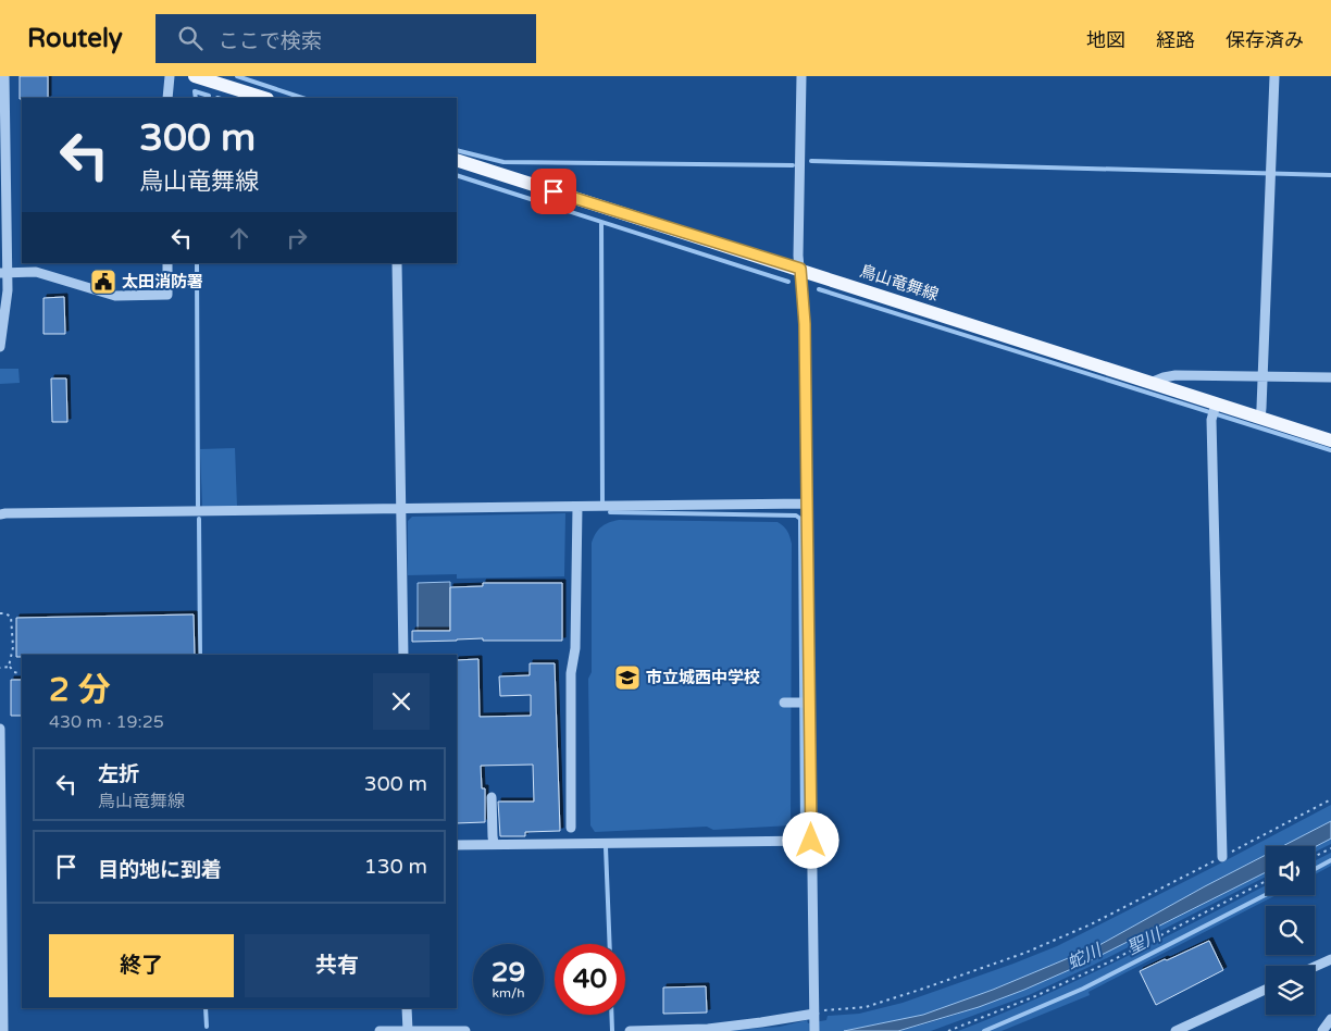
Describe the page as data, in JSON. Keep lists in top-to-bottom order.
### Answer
{
  "streets": {
    "main road": ["鳥山竜舞線"]
  },
  "water": ["聖川", "蛇川"],
  "places": {
    "public building": ["太田消防署"],
    "school or university": ["市立城西中学校"]
  },
  "page": {
    "header": "Routely",
    "search": "ここで検索",
    "nav": ["地図", "経路", "保存済み"],
    "turn": ["300 m", "鳥山竜舞線"],
    "heading": ["2 分", "430 m · 19:25"],
    "list": [
      {
        "name": "左折",
        "note": "鳥山竜舞線",
        "value": "300 m"
      },
      {
        "name": "目的地に到着",
        "value": "130 m"
      }
    ],
    "buttons": ["終了", "共有"],
    "speed": "29 km/h",
    "limit": "40"
  }
}
